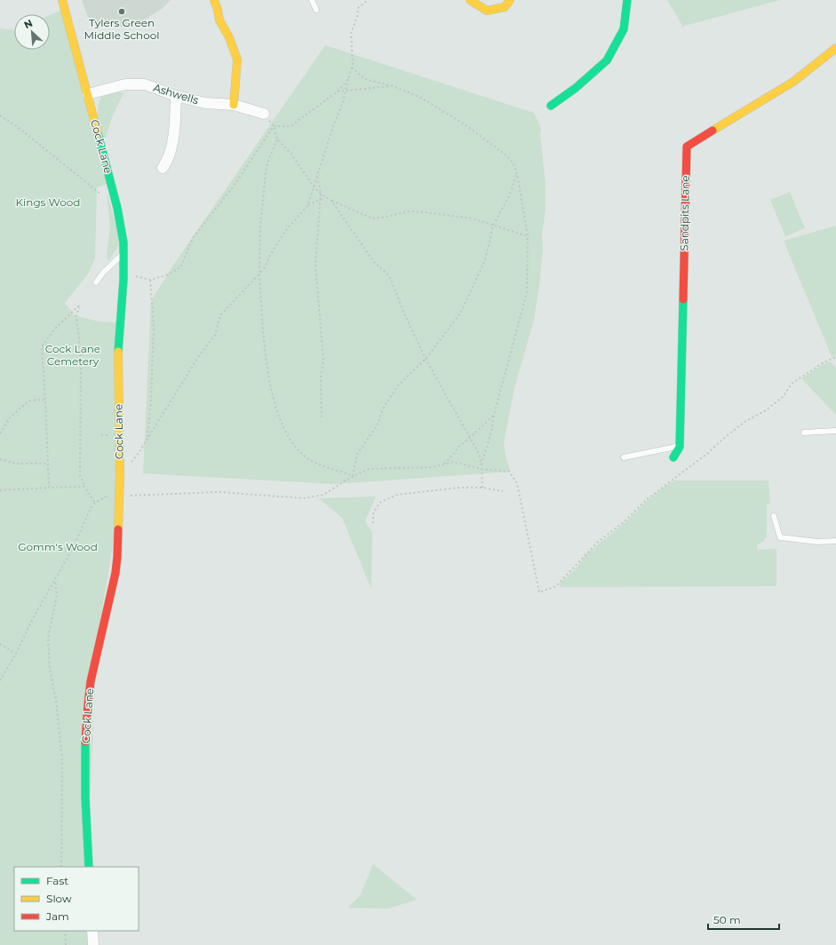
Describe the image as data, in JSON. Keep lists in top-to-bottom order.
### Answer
{
  "streets": {
    "street": ["Ashwells", "Cock Lane", "Sandpits Lane"]
  },
  "crossings": [
    ["Ashwells", "Cock Lane"]
  ],
  "parks": ["Kings Wood", "Cock Lane Cemetery", "Gomm's Wood"],
  "places": ["Tylers Green Middle School"],
  "legend": ["Fast", "Slow", "Jam"],
  "scale_bar": "50 m",
  "north": "top left"
}
